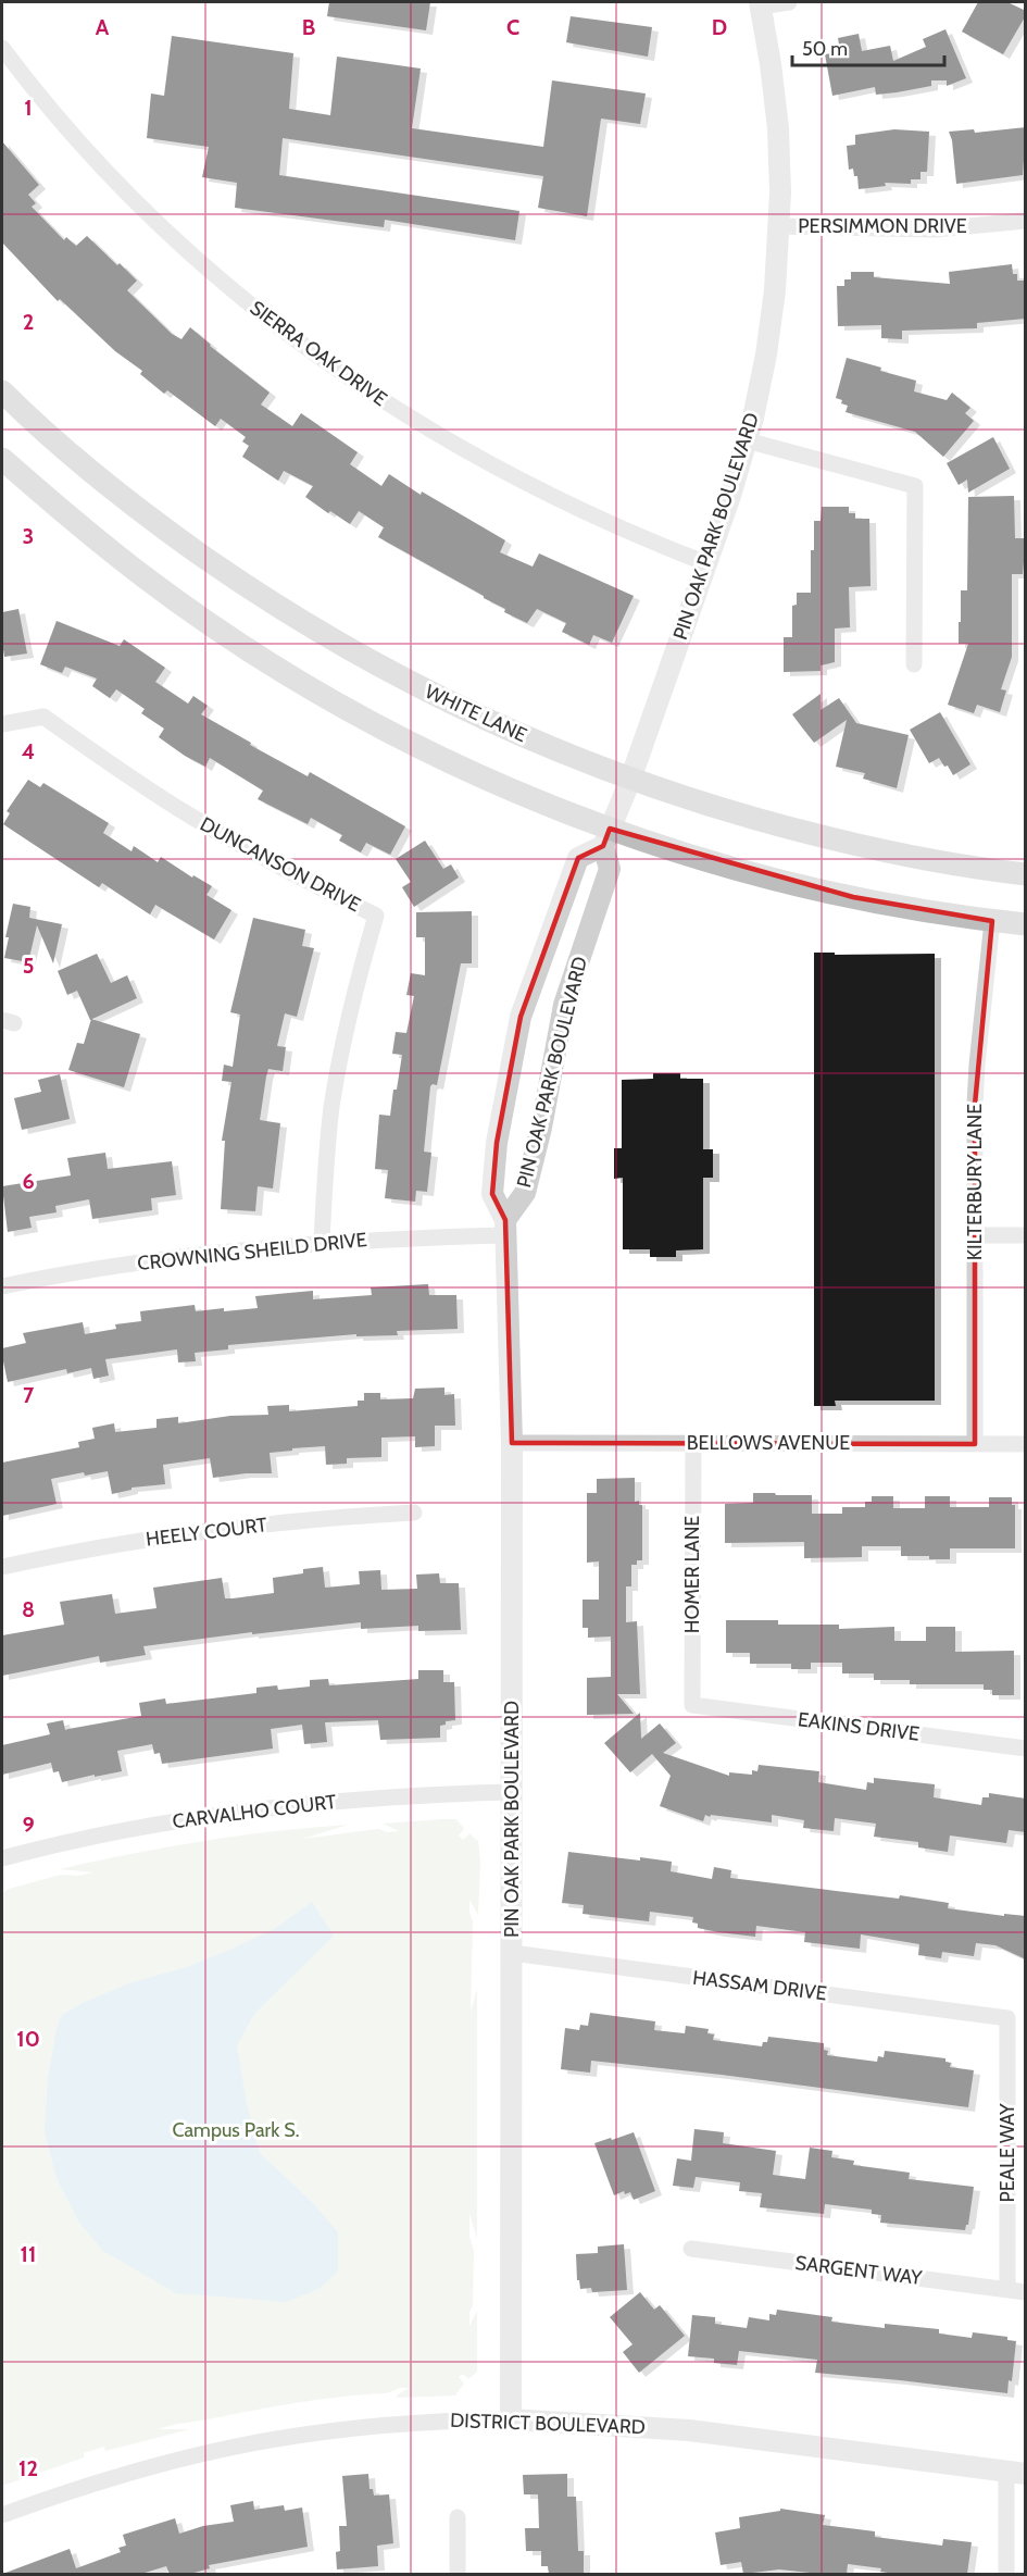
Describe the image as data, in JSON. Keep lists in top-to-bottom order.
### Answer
{
  "streets": {
    "main road": ["WHITE LANE"],
    "street": [
      "PERSIMMON DRIVE",
      "SIERRA OAK DRIVE",
      "PIN OAK PARK BOULEVARD",
      "DUNCANSON DRIVE",
      "KILTERBURY LANE",
      "CROWNING SHEILD DRIVE",
      "BELLOWS AVENUE",
      "HEELY COURT",
      "HOMER LANE",
      "EAKINS DRIVE",
      "CARVALHO COURT",
      "HASSAM DRIVE",
      "PEALE WAY",
      "SARGENT WAY",
      "DISTRICT BOULEVARD"
    ]
  },
  "crossings": [
    ["PERSIMMON DRIVE", "PIN OAK PARK BOULEVARD"],
    ["SIERRA OAK DRIVE", "PIN OAK PARK BOULEVARD"],
    ["PIN OAK PARK BOULEVARD", "WHITE LANE"],
    ["PIN OAK PARK BOULEVARD", "CROWNING SHEILD DRIVE"],
    ["PIN OAK PARK BOULEVARD", "BELLOWS AVENUE"],
    ["PIN OAK PARK BOULEVARD", "CARVALHO COURT"],
    ["PIN OAK PARK BOULEVARD", "HASSAM DRIVE"],
    ["PIN OAK PARK BOULEVARD", "DISTRICT BOULEVARD"],
    ["DUNCANSON DRIVE", "CROWNING SHEILD DRIVE"],
    ["KILTERBURY LANE", "BELLOWS AVENUE"],
    ["BELLOWS AVENUE", "HOMER LANE"],
    ["HOMER LANE", "EAKINS DRIVE"],
    ["HASSAM DRIVE", "PEALE WAY"],
    ["PEALE WAY", "SARGENT WAY"]
  ],
  "parks": ["Campus Park S."],
  "scale_bar": "50 m",
  "grid": {
    "columns": [
      "A",
      "B",
      "C",
      "D"
    ],
    "rows": [
      "1",
      "2",
      "3",
      "4",
      "5",
      "6",
      "7",
      "8",
      "9",
      "10",
      "11",
      "12"
    ]
  }
}
